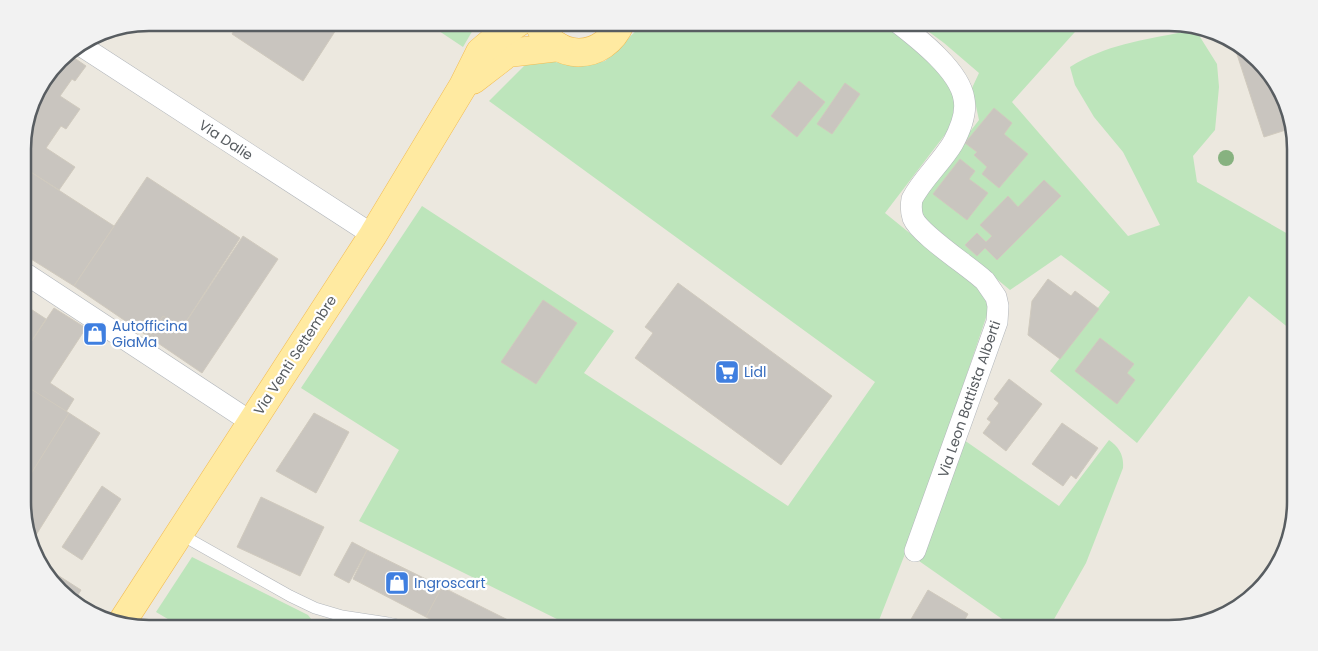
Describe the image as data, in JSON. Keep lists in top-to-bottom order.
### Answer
{
  "streets": {
    "main road": ["Via Venti Settembre"],
    "street": ["Via Dalie", "Via Leon Battista Alberti"]
  },
  "crossings": [
    ["Via Dalie", "Via Venti Settembre"]
  ],
  "places": {
    "shop": ["Autofficina GiaMa", "Ingroscart"],
    "supermarket": ["Lidl"]
  }
}
